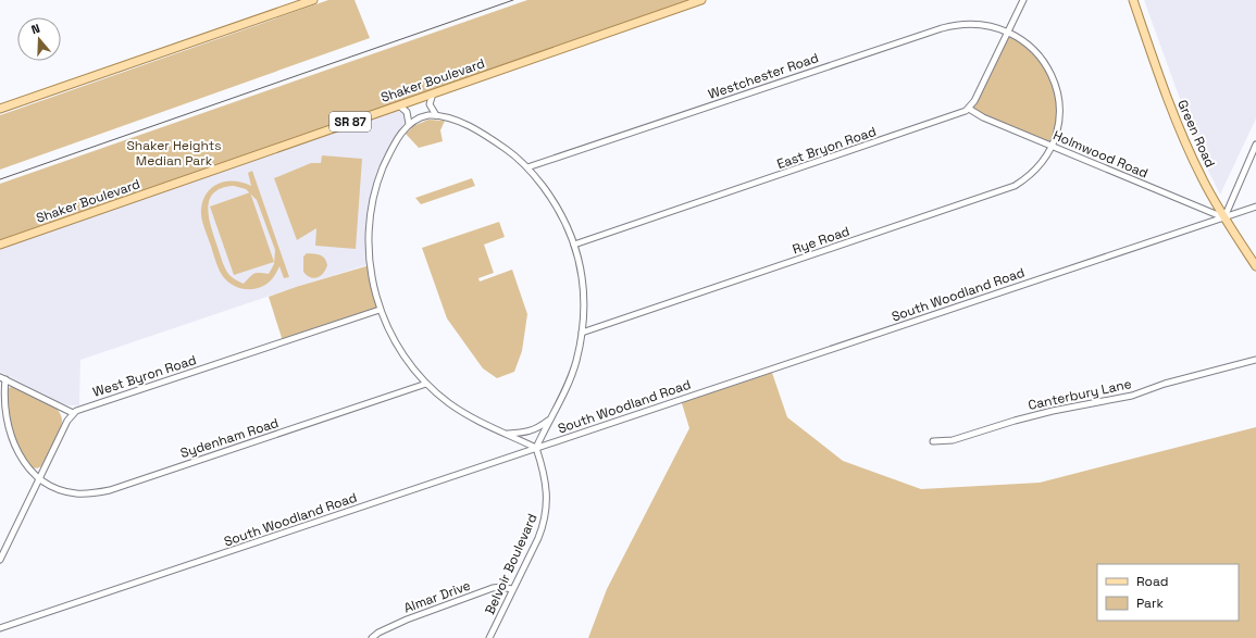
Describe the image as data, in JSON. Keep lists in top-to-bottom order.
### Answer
{
  "streets": {
    "main road": ["Shaker Boulevard", "SR 87", "Green Road"],
    "street": [
      "Westchester Road",
      "East Bryon Road",
      "Holmwood Road",
      "Rye Road",
      "South Woodland Road",
      "West Byron Road",
      "Canterbury Lane",
      "Sydenham Road",
      "Belvoir Boulevard",
      "Almar Drive"
    ]
  },
  "crossings": [
    ["Westchester Road", "Holmwood Road"],
    ["Westchester Road", "Rye Road"],
    ["Green Road", "Holmwood Road"],
    ["Green Road", "South Woodland Road"],
    ["East Bryon Road", "Holmwood Road"],
    ["Holmwood Road", "Rye Road"],
    ["Holmwood Road", "South Woodland Road"],
    ["South Woodland Road", "Belvoir Boulevard"],
    ["Belvoir Boulevard", "Almar Drive"]
  ],
  "parks": ["Shaker Heights Median Park"],
  "legend": ["Road", "Park"],
  "north": "top"
}
